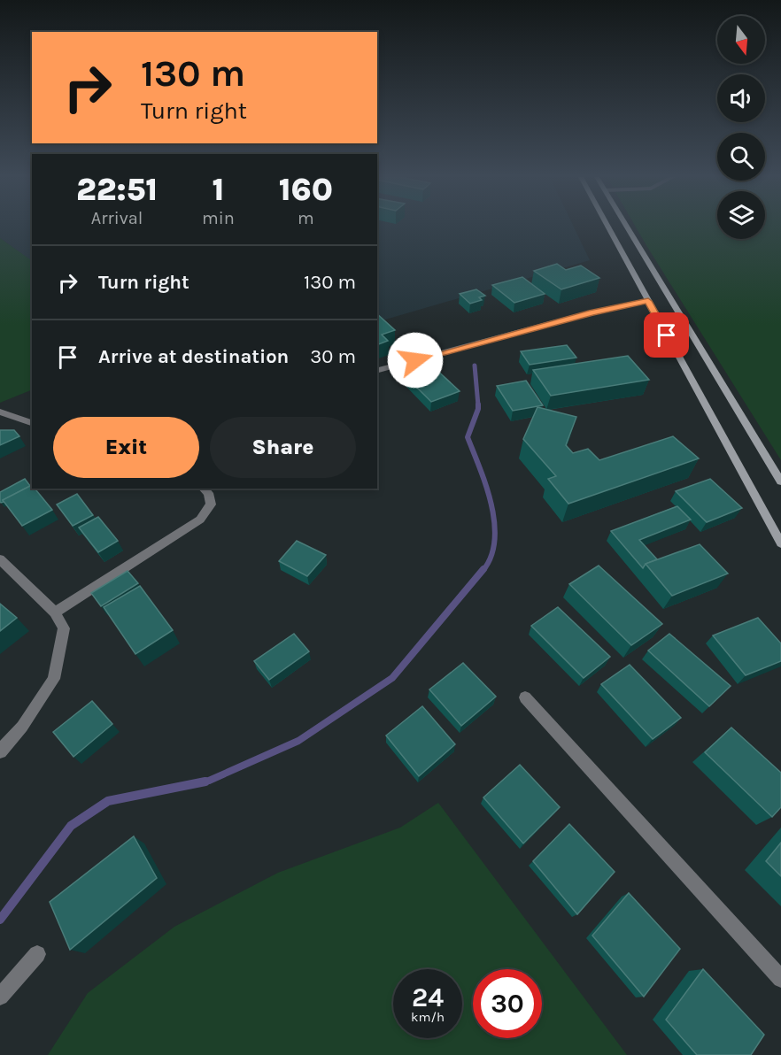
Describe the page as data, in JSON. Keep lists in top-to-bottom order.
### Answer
{
  "north": "bottom",
  "page": {
    "turn": ["130 m", "Turn right"],
    "eta": [
      "22:51",
      "Arrival",
      "1",
      "min",
      "160",
      "m"
    ],
    "list": [
      {
        "name": "Turn right",
        "value": "130 m"
      },
      {
        "name": "Arrive at destination",
        "value": "30 m"
      }
    ],
    "buttons": ["Exit", "Share"],
    "speed": "24 km/h",
    "limit": "30"
  }
}
